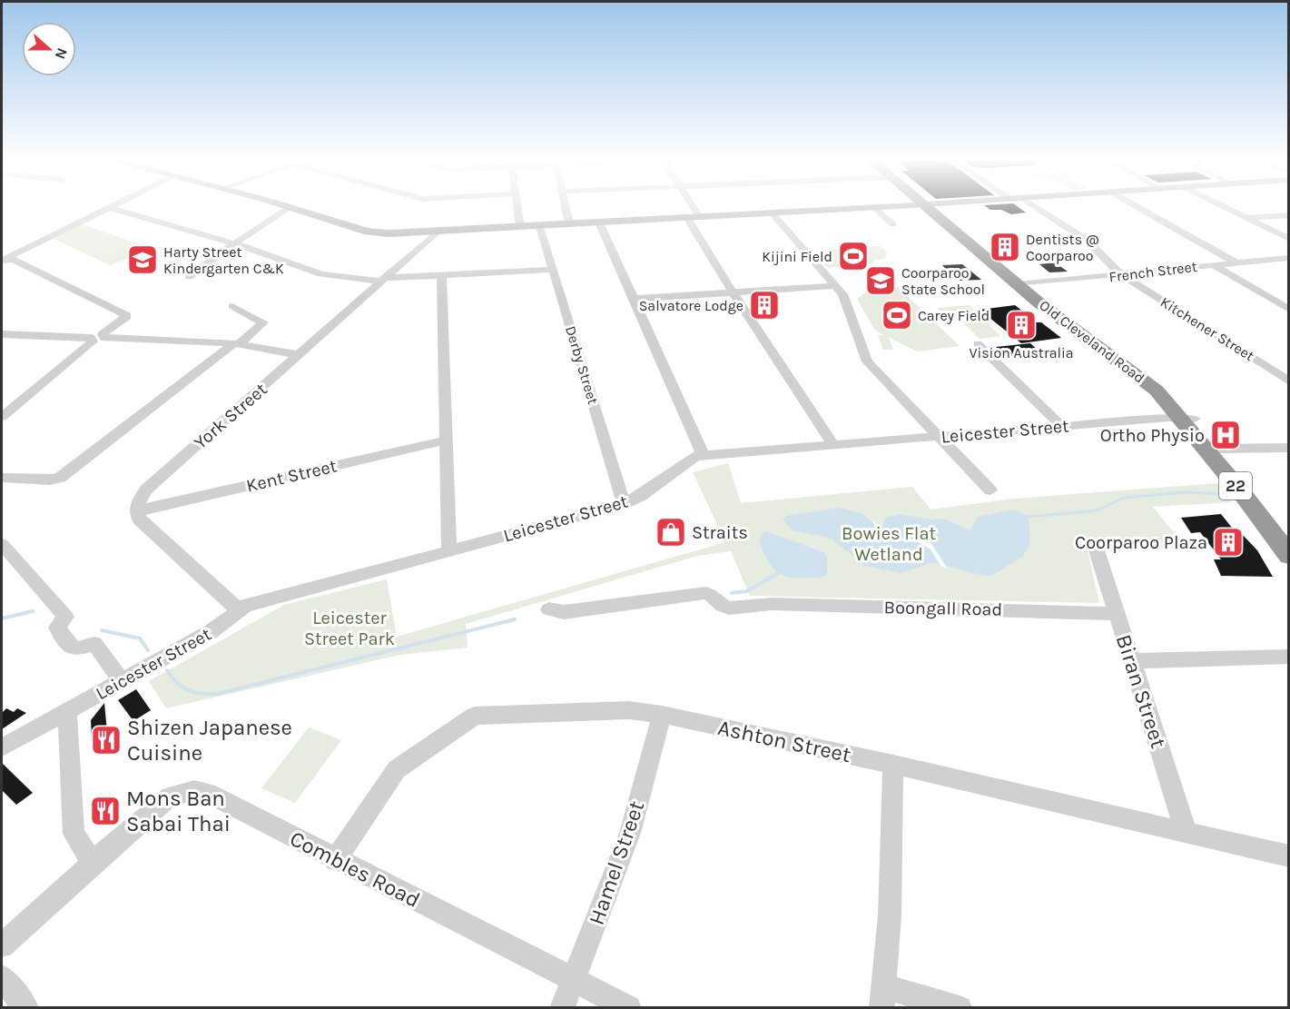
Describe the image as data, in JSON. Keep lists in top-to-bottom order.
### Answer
{
  "streets": {
    "highway": ["Old Cleveland Road", "22"],
    "street": [
      "French Street",
      "Kitchener Street",
      "Derby Street",
      "York Street",
      "Leicester Street",
      "Kent Street",
      "Boongall Road",
      "Biran Street",
      "Ashton Street",
      "Hamel Street",
      "Combles Road"
    ]
  },
  "crossings": [
    ["French Street", "Kitchener Street"],
    ["French Street", "Old Cleveland Road"],
    ["Old Cleveland Road", "Leicester Street"],
    ["Derby Street", "Leicester Street"],
    ["York Street", "Kent Street"],
    ["Boongall Road", "Biran Street"],
    ["Biran Street", "Ashton Street"],
    ["Ashton Street", "Hamel Street"],
    ["Ashton Street", "Combles Road"],
    ["Hamel Street", "Combles Road"]
  ],
  "parks": ["Bowies Flat Wetland", "Leicester Street Park"],
  "places": {
    "building": [
      "Dentists @ Coorparoo",
      "Salvatore Lodge",
      "Vision Australia",
      "Coorparoo Plaza"
    ],
    "sports": ["Kijini Field", "Carey Field"],
    "school or university": ["Harty Street Kindergarten C&K", "Coorparoo State School"],
    "hospital": ["Ortho Physio"],
    "shop": ["Straits"],
    "restaurant": ["Shizen Japanese Cuisine", "Mons Ban Sabai Thai"]
  },
  "north": "right"
}
